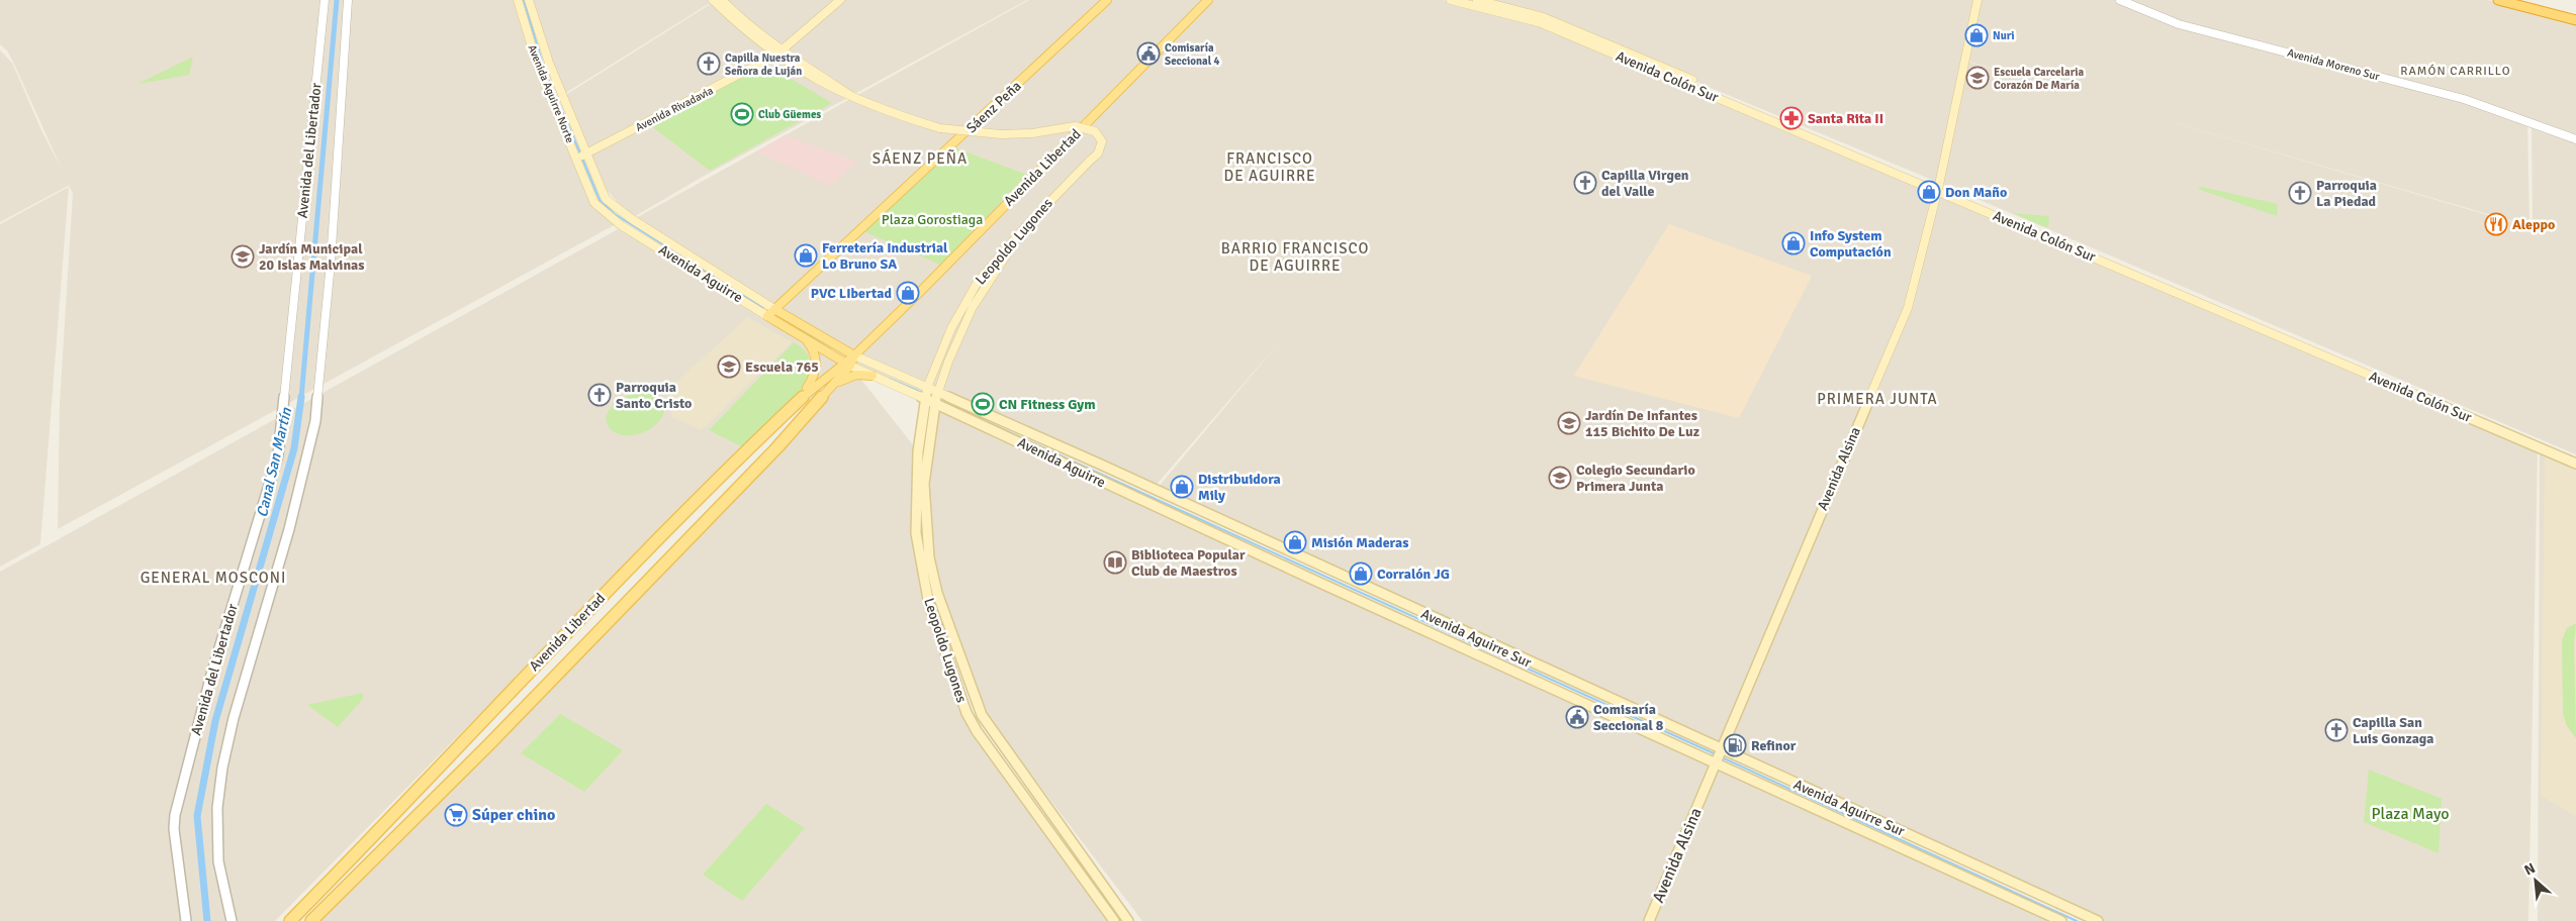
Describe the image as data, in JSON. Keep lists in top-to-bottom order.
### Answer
{
  "streets": {
    "main road": [
      "Avenida Colón Sur",
      "Avenida Aguirre Norte",
      "Sáenz Peña",
      "Avenida Rivadavia",
      "Avenida Libertad",
      "Leopoldo Lugones",
      "Avenida Aguirre",
      "Avenida Alsina",
      "Avenida Aguirre Sur"
    ],
    "street": ["Avenida Moreno Sur", "Avenida del Libertador"]
  },
  "crossings": [
    ["Avenida Colón Sur", "Avenida Alsina"],
    ["Avenida Aguirre Norte", "Avenida Rivadavia"],
    ["Avenida Aguirre Norte", "Avenida Aguirre"],
    ["Sáenz Peña", "Avenida Aguirre"],
    ["Avenida Rivadavia", "Leopoldo Lugones"],
    ["Avenida Rivadavia", "Avenida Aguirre"],
    ["Avenida Libertad", "Avenida Aguirre"],
    ["Avenida Libertad", "Avenida Aguirre Sur"],
    ["Leopoldo Lugones", "Avenida Aguirre"],
    ["Leopoldo Lugones", "Avenida Aguirre Sur"],
    ["Avenida Aguirre", "Avenida Aguirre Sur"],
    ["Avenida Alsina", "Avenida Aguirre Sur"]
  ],
  "districts": [
    "RAMÓN CARRILLO",
    "SÁENZ PEÑA",
    "FRANCISCO DE AGUIRRE",
    "BARRIO FRANCISCO DE AGUIRRE",
    "PRIMERA JUNTA",
    "GENERAL MOSCONI"
  ],
  "water": ["Canal San Martín"],
  "parks": ["Plaza Gorostiaga", "Plaza Mayo"],
  "places": {
    "shop": [
      "Nuri",
      "Don Maño",
      "Info System Computación",
      "Ferretería Industrial Lo Bruno SA",
      "PVC LIbertad",
      "Distribuidora Mily",
      "Misión Maderas",
      "Corralón JG"
    ],
    "public building": ["Comisaría Seccional 4", "Comisaría Seccional 8"],
    "church": [
      "Capilla Nuestra Señora de Luján",
      "Capilla Virgen del Valle",
      "Parroquia La Piedad",
      "Parroquia Santo Cristo",
      "Capilla San Luis Gonzaga"
    ],
    "school or university": [
      "Escuela Carcelaria Corazón De María",
      "Jardín Municipal 20 Islas Malvinas",
      "Escuela 765",
      "Jardín De Infantes 115 Bichito De Luz",
      "Colegio Secundario Primera Junta"
    ],
    "sports": ["Club Güemes", "CN Fitness Gym"],
    "pharmacy": ["Santa Rita II"],
    "restaurant": ["Aleppo"],
    "library": ["Biblioteca Popular Club de Maestros"],
    "fuel station": ["Refinor"],
    "supermarket": ["Súper chino"]
  },
  "north": "top left"
}
